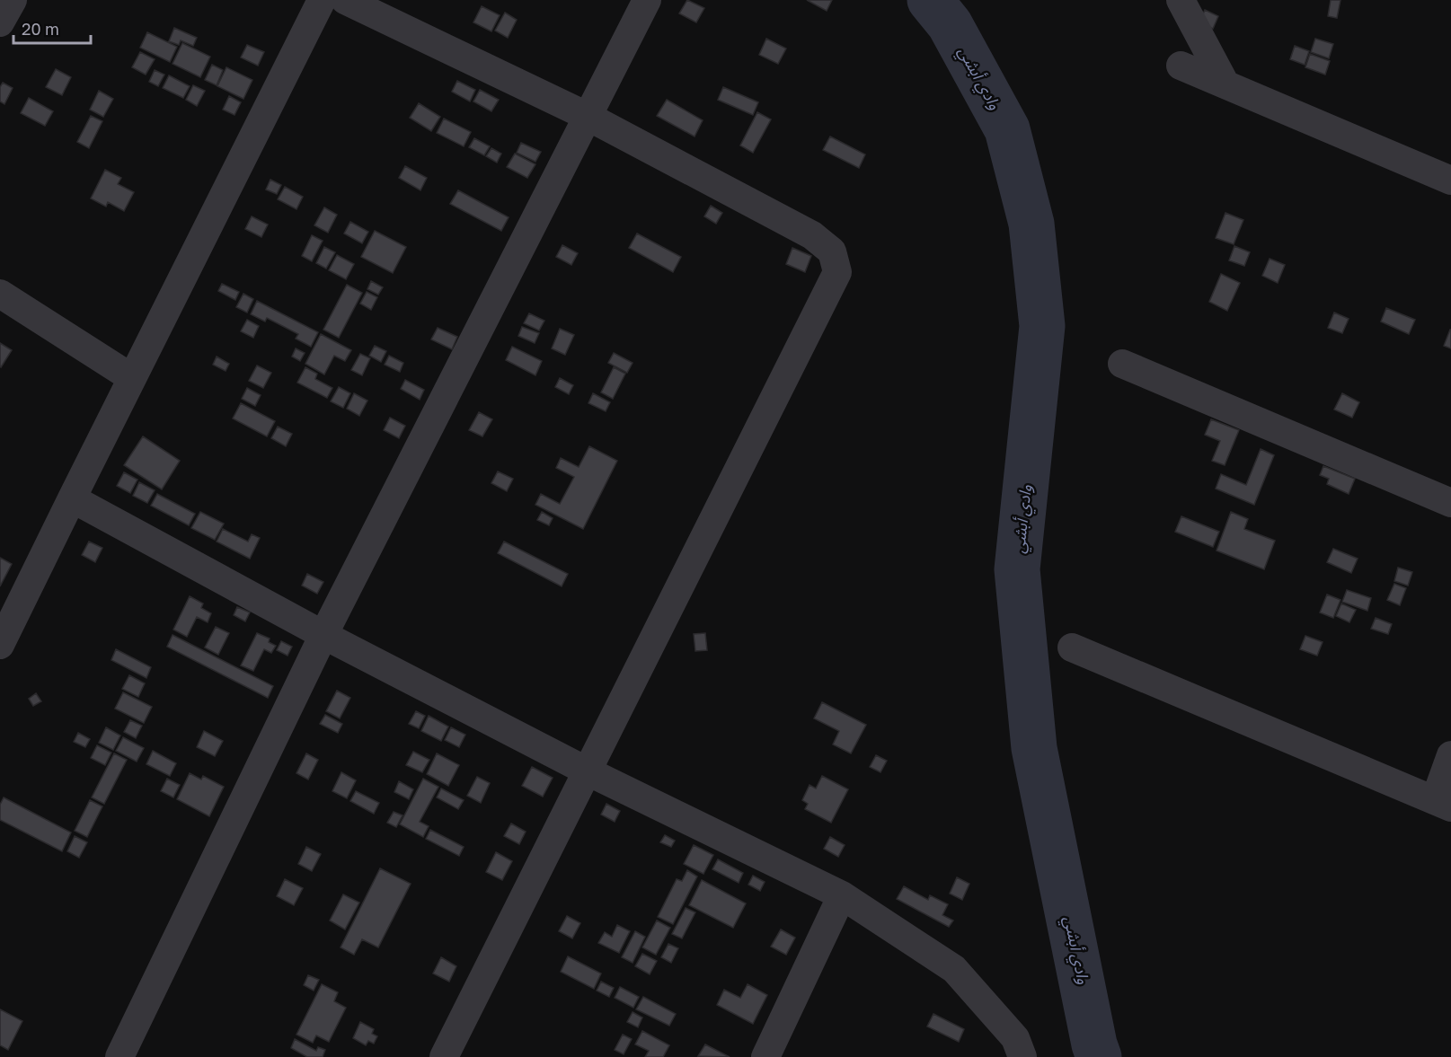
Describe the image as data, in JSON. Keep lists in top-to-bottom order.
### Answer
{
  "water": ["وادي أبشي"],
  "scale_bar": "20 m"
}
